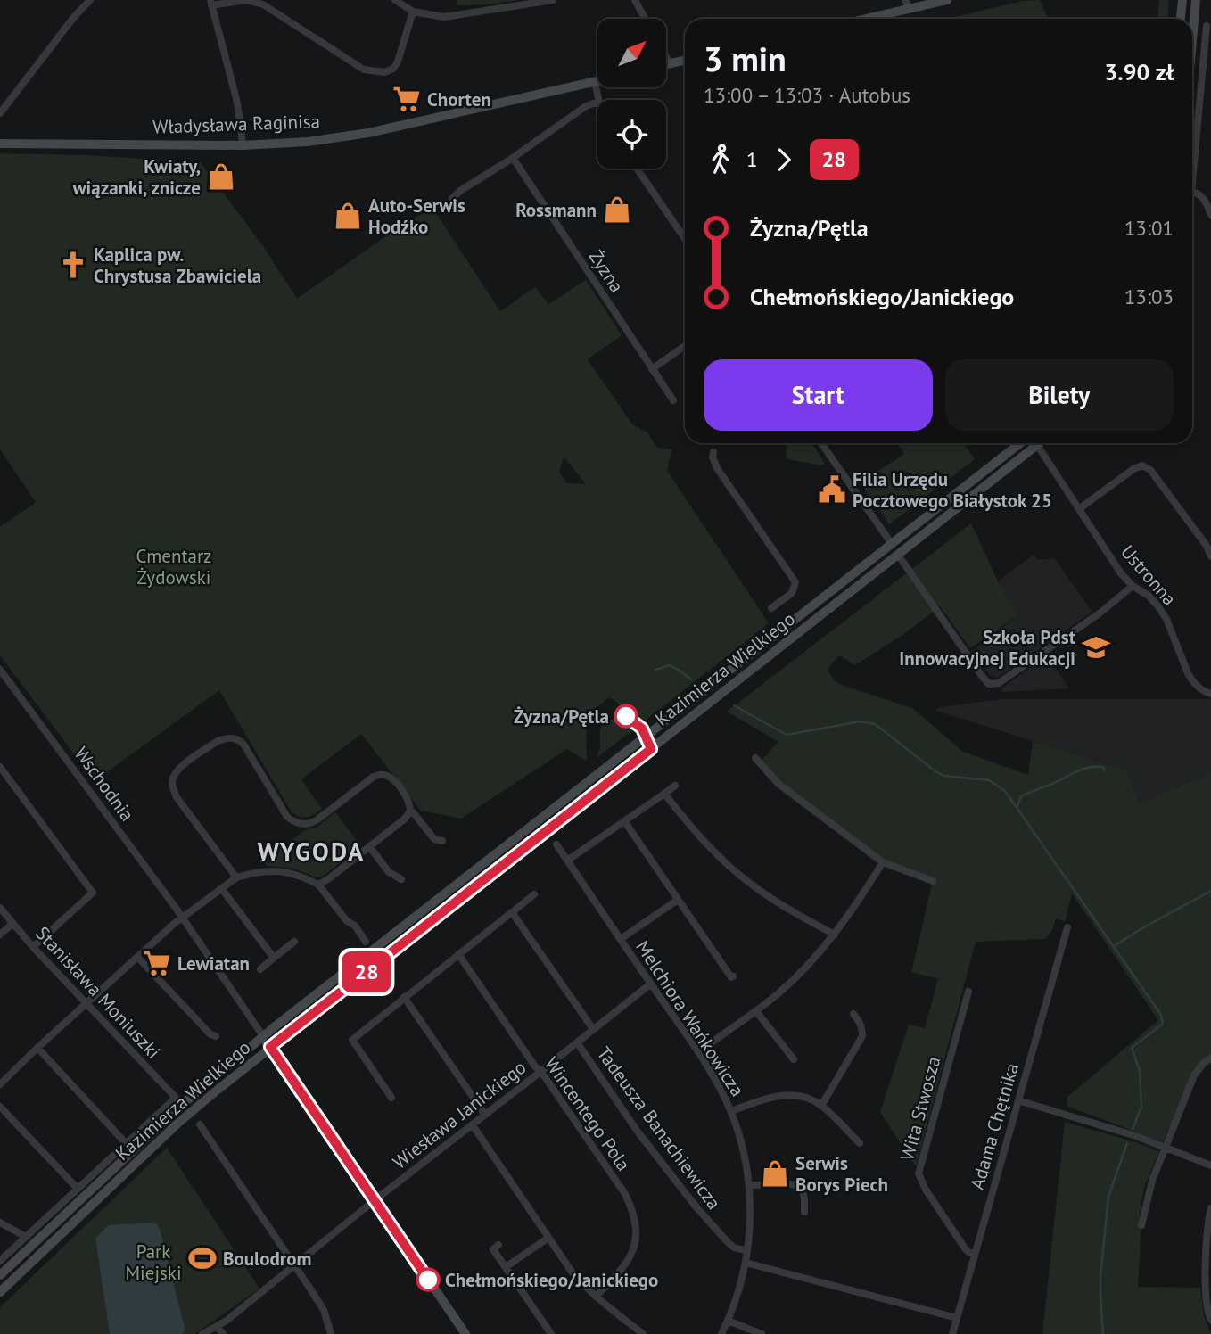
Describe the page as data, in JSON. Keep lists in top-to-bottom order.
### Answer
{
  "streets": {
    "main road": ["Władysława Raginisa", "Kazimierza Wielkiego"],
    "street": [
      "Żyzna",
      "Ustronna",
      "Wschodnia",
      "Stanisława Moniuszki",
      "Melchiora Wańkowicza",
      "Wita Stwosza",
      "Wincentego Pola",
      "Wiesława Janickiego",
      "Adama Chętnika",
      "Tadeusza Banachiewicza"
    ]
  },
  "crossings": [
    ["Ustronna", "Kazimierza Wielkiego"],
    ["Kazimierza Wielkiego", "Wschodnia"],
    ["Melchiora Wańkowicza", "Wiesława Janickiego"],
    ["Melchiora Wańkowicza", "Tadeusza Banachiewicza"],
    ["Wita Stwosza", "Adama Chętnika"],
    ["Wincentego Pola", "Wiesława Janickiego"],
    ["Wiesława Janickiego", "Tadeusza Banachiewicza"]
  ],
  "districts": ["WYGODA"],
  "parks": ["Cmentarz Żydowski", "Park Miejski"],
  "places": {
    "supermarket": ["Chorten", "Lewiatan"],
    "shop": [
      "Kwiaty, wiązanki, znicze",
      "Rossmann",
      "Auto-Serwis Hodźko",
      "Serwis Borys Piech"
    ],
    "church": ["Kaplica pw. Chrystusa Zbawiciela"],
    "public building": ["Filia Urzędu Pocztowego Białystok 25"],
    "school or university": ["Szkoła Pdst Innowacyjnej Edukacji"],
    "other": ["Żyzna/Pętla", "Chełmońskiego/Janickiego"],
    "sports": ["Boulodrom"]
  },
  "lines": ["bus line 28"],
  "north": "top right",
  "page": {
    "on_map": "28",
    "heading": ["3 min", "13:00 – 13:03 · Autobus", "3.90 zł"],
    "legs": ["1", "28"],
    "list": [
      {
        "name": "Żyzna/Pętla",
        "value": "13:01"
      },
      {
        "name": "Chełmońskiego/Janickiego",
        "value": "13:03"
      }
    ],
    "buttons": ["Start", "Bilety"]
  }
}
